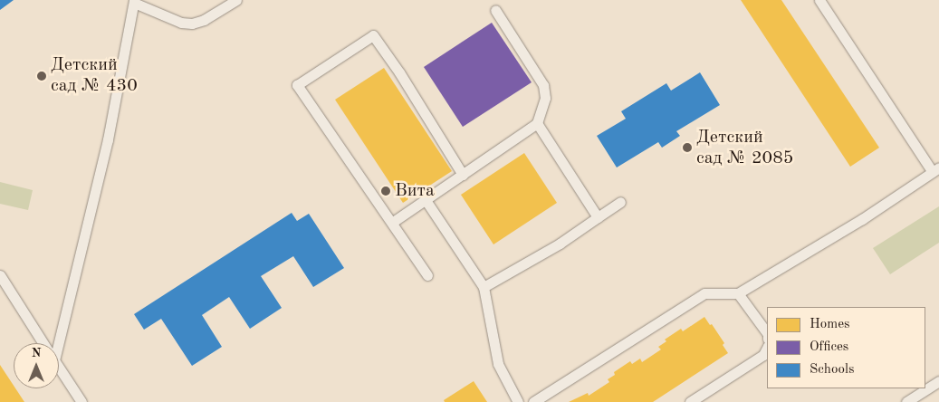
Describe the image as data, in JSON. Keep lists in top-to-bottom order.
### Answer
{
  "places": ["Детский сад № 430", "Детский сад № 2085", "Вита"],
  "legend": ["Homes", "Offices", "Schools"],
  "north": "top"
}
